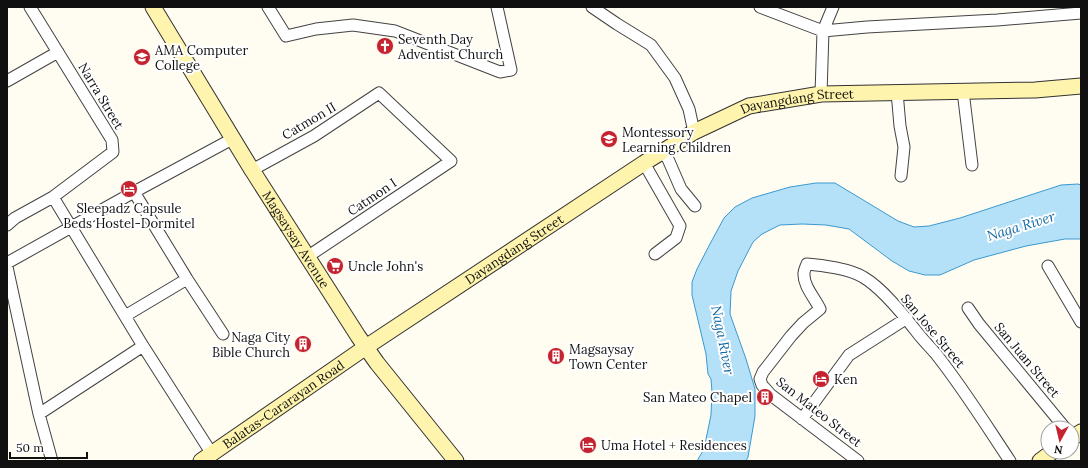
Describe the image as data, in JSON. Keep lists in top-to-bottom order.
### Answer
{
  "streets": {
    "main road": ["Dayangdang Street", "Magsaysay Avenue", "Balatas-Cararayan Road"],
    "street": [
      "Narra Street",
      "Catmon II",
      "Catmon I",
      "San Jose Street",
      "San Juan Street",
      "San Mateo Street"
    ]
  },
  "crossings": [
    ["Dayangdang Street", "Magsaysay Avenue"],
    ["Dayangdang Street", "Balatas-Cararayan Road"],
    ["Catmon II", "Catmon I"],
    ["Catmon II", "Magsaysay Avenue"],
    ["Catmon I", "Magsaysay Avenue"],
    ["Magsaysay Avenue", "Balatas-Cararayan Road"],
    ["San Jose Street", "San Mateo Street"]
  ],
  "water": ["Naga River"],
  "places": {
    "church": ["Seventh Day Adventist Church"],
    "school or university": ["AMA Computer College", "Montessory Learning Children"],
    "hotel": ["Sleepadz Capsule Beds Hostel-Dormitel", "Ken", "Uma Hotel + Residences"],
    "supermarket": ["Uncle John's"],
    "building": ["Naga City Bible Church", "Magsaysay Town Center", "San Mateo Chapel"]
  },
  "scale_bar": "50 m",
  "north": "bottom"
}
